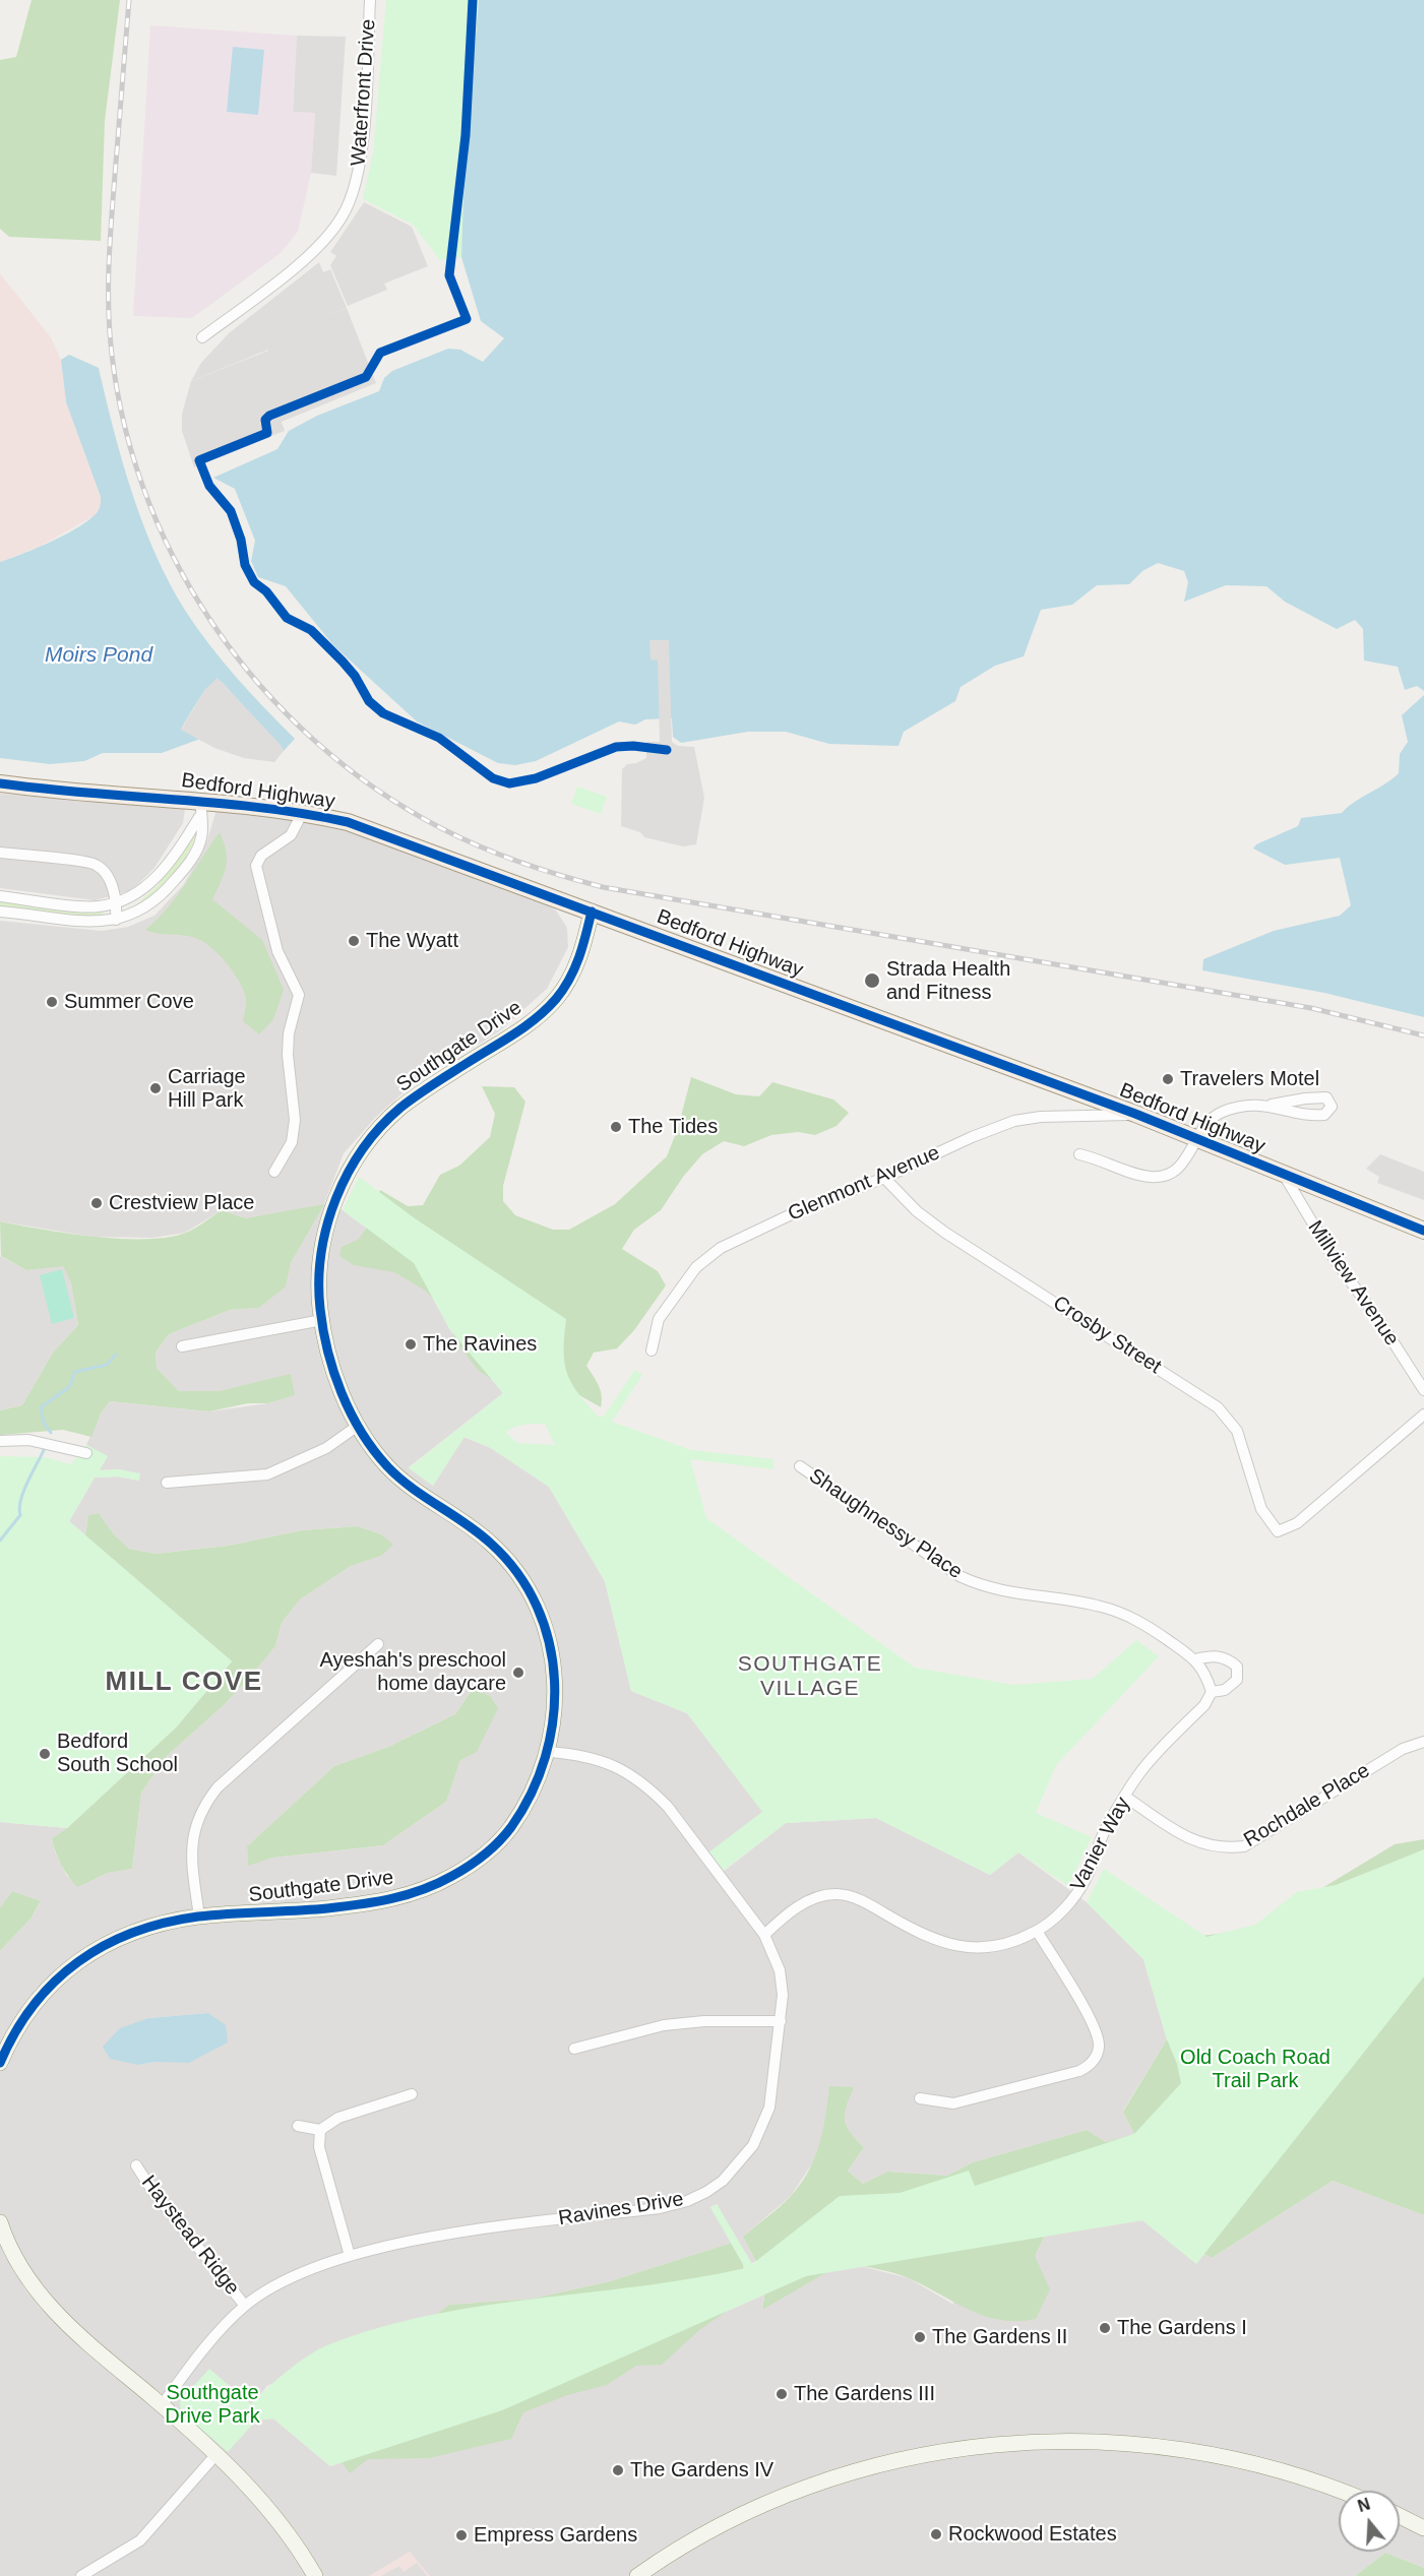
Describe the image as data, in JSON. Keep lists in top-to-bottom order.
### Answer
{
  "streets": {
    "main road": ["Bedford Highway"],
    "street": [
      "Waterfront Drive",
      "Southgate Drive",
      "Glenmont Avenue",
      "Millview Avenue",
      "Crosby Street",
      "Shaughnessy Place",
      "Rochdale Place",
      "Vanier Way",
      "Ravines Drive",
      "Haystead Ridge"
    ]
  },
  "crossings": [
    ["Bedford Highway", "Southgate Drive"],
    ["Bedford Highway", "Glenmont Avenue"],
    ["Bedford Highway", "Millview Avenue"],
    ["Southgate Drive", "Ravines Drive"],
    ["Glenmont Avenue", "Crosby Street"],
    ["Rochdale Place", "Vanier Way"],
    ["Vanier Way", "Ravines Drive"],
    ["Ravines Drive", "Haystead Ridge"]
  ],
  "districts": ["SOUTHGATE VILLAGE", "MILL COVE"],
  "water": ["Moirs Pond"],
  "parks": ["Old Coach Road Trail Park", "Southgate Drive Park"],
  "places": [
    "The Wyatt",
    "Strada Health and Fitness",
    "Summer Cove",
    "Travelers Motel",
    "Carriage Hill Park",
    "The Tides",
    "Crestview Place",
    "The Ravines",
    "Ayeshah's preschool home daycare",
    "Bedford South School",
    "The Gardens I",
    "The Gardens II",
    "The Gardens III",
    "The Gardens IV",
    "Rockwood Estates",
    "Empress Gardens"
  ],
  "north": "top"
}
